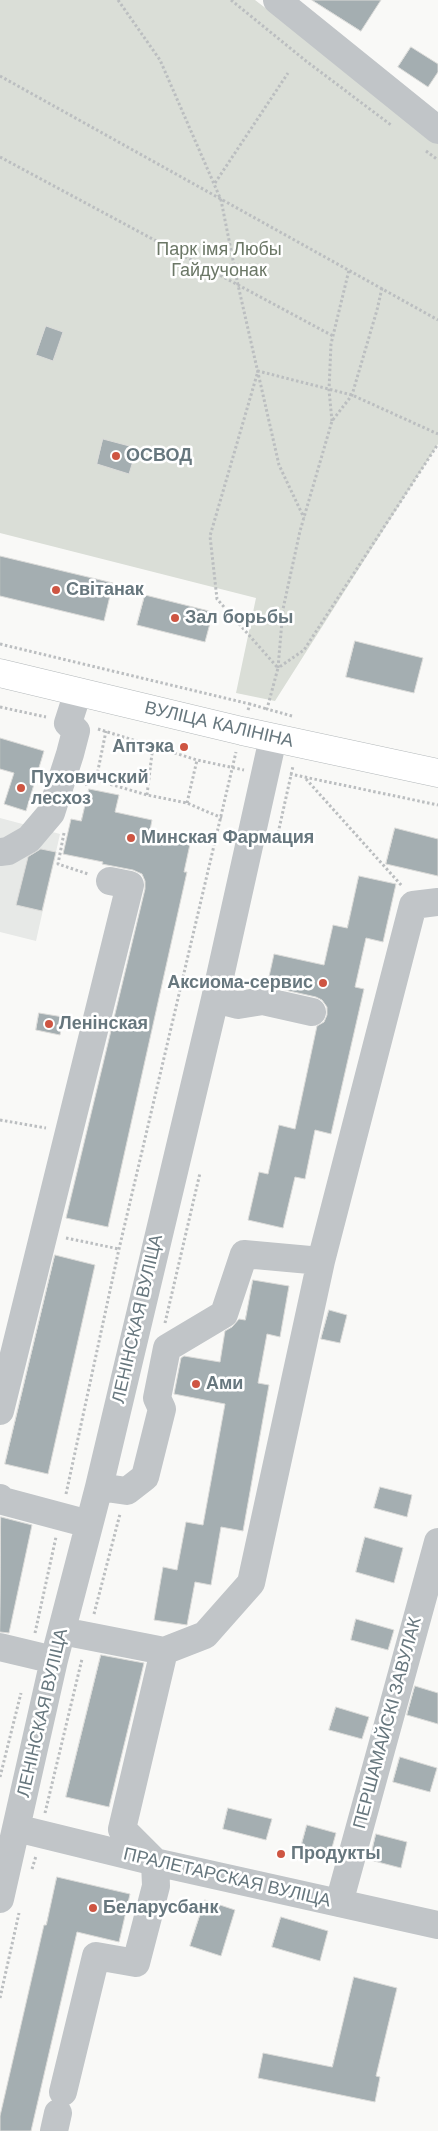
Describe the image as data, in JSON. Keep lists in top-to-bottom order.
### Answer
{
  "streets": {
    "main road": ["ВУЛІЦА КАЛІНІНА"],
    "street": ["ЛЕНІНСКАЯ ВУЛІЦА", "ПЕРШАМАЙСКІ ЗАВУЛАК", "ПРАЛЕТАРСКАЯ ВУЛІЦА"]
  },
  "crossings": [
    ["ВУЛІЦА КАЛІНІНА", "ЛЕНІНСКАЯ ВУЛІЦА"],
    ["ЛЕНІНСКАЯ ВУЛІЦА", "ПРАЛЕТАРСКАЯ ВУЛІЦА"],
    ["ПЕРШАМАЙСКІ ЗАВУЛАК", "ПРАЛЕТАРСКАЯ ВУЛІЦА"]
  ],
  "parks": ["Парк імя Любы Гайдучонак"],
  "places": [
    "ОСВОД",
    "Світанак",
    "Зал борьбы",
    "Аптэка",
    "Пуховичский лесхоз",
    "Минская Фармация",
    "Аксиома-сервис",
    "Ленінская",
    "Ами",
    "Продукты",
    "Беларусбанк"
  ]
}
